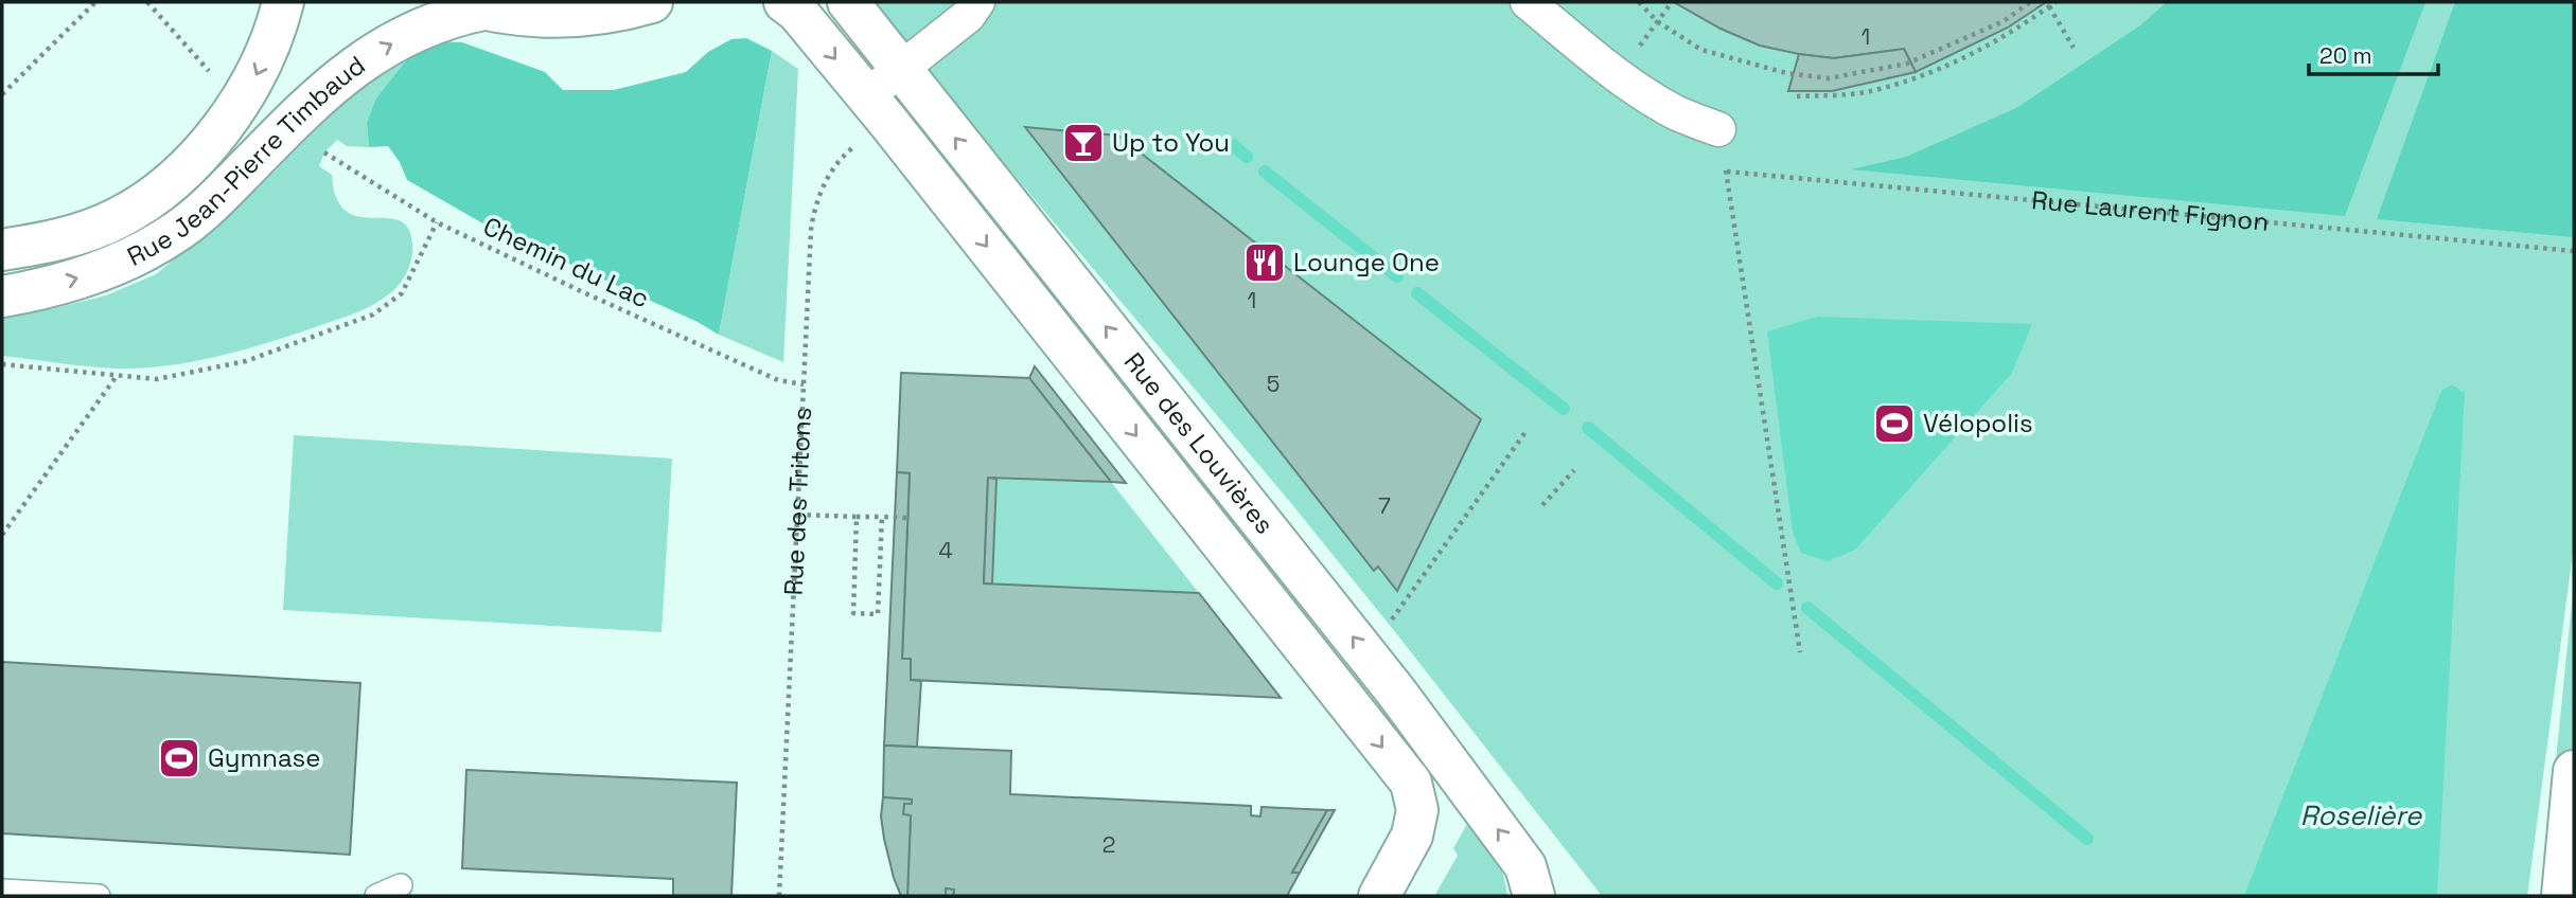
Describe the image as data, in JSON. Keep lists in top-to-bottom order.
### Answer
{
  "streets": {
    "street": ["Rue Jean-Pierre Timbaud", "Rue des Louvières"],
    "path": ["Rue Laurent Fignon", "Chemin du Lac", "Rue des Tritons"]
  },
  "crossings": [
    ["Chemin du Lac", "Rue des Tritons"]
  ],
  "water": ["Roselière"],
  "places": {
    "bar": ["Up to You"],
    "restaurant": ["Lounge One"],
    "sports": ["Vélopolis", "Gymnase"]
  },
  "house_numbers": [
    "1",
    "1",
    "5",
    "7",
    "4",
    "2"
  ],
  "scale_bar": "20 m"
}
